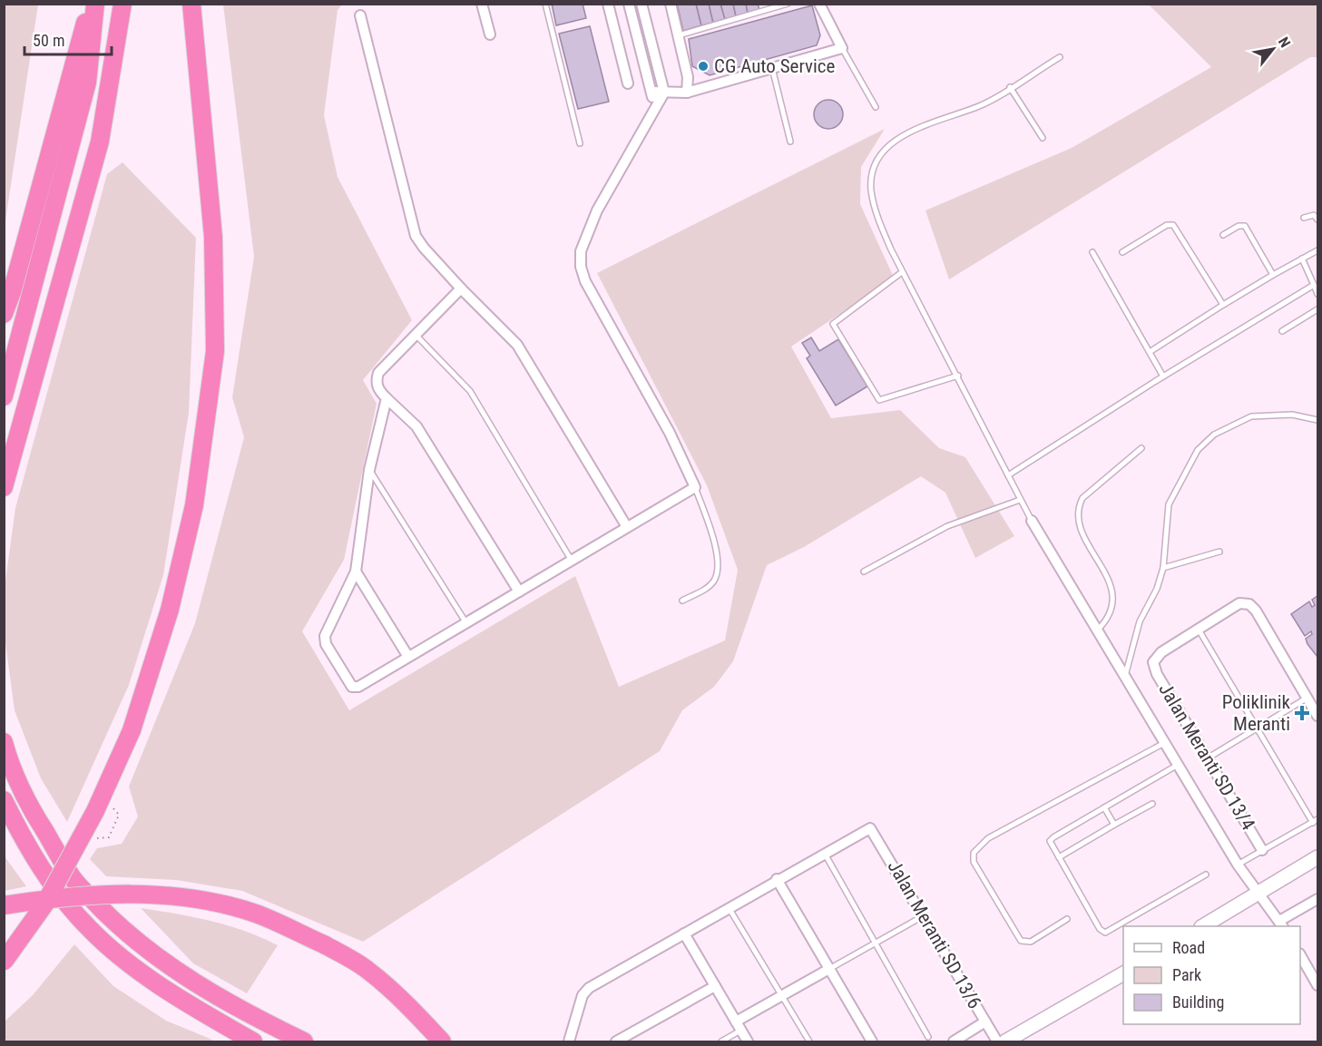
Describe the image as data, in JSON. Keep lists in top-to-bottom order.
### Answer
{
  "streets": {
    "street": ["Jalan Meranti SD 13/4", "Jalan Meranti SD 13/6"]
  },
  "places": {
    "other": ["CG Auto Service"],
    "health": ["Poliklinik Meranti"]
  },
  "legend": ["Road", "Park", "Building"],
  "scale_bar": "50 m",
  "north": "top right"
}
